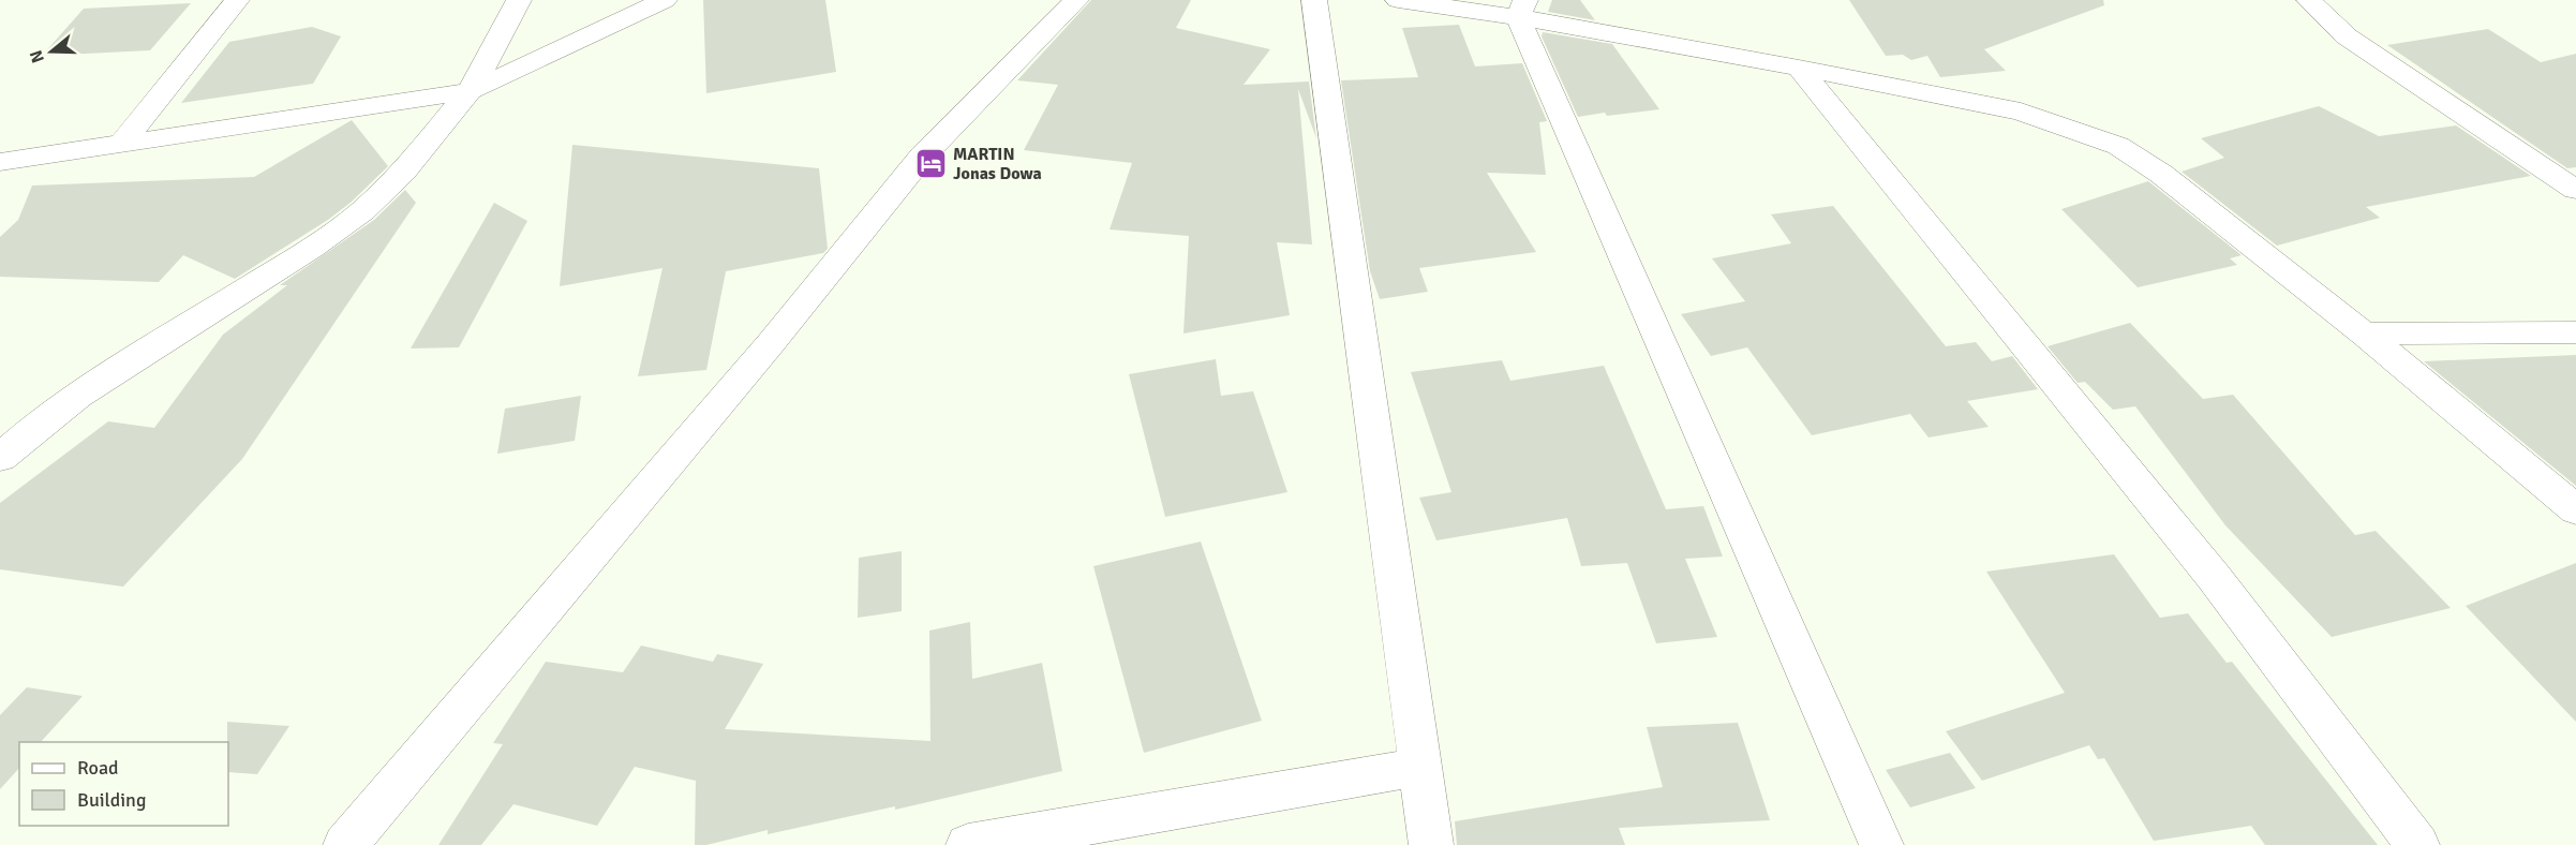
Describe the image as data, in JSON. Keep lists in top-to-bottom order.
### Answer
{
  "places": {
    "hotel": ["MARTIN Jonas Dowa"]
  },
  "legend": ["Road", "Building"],
  "north": "left"
}
